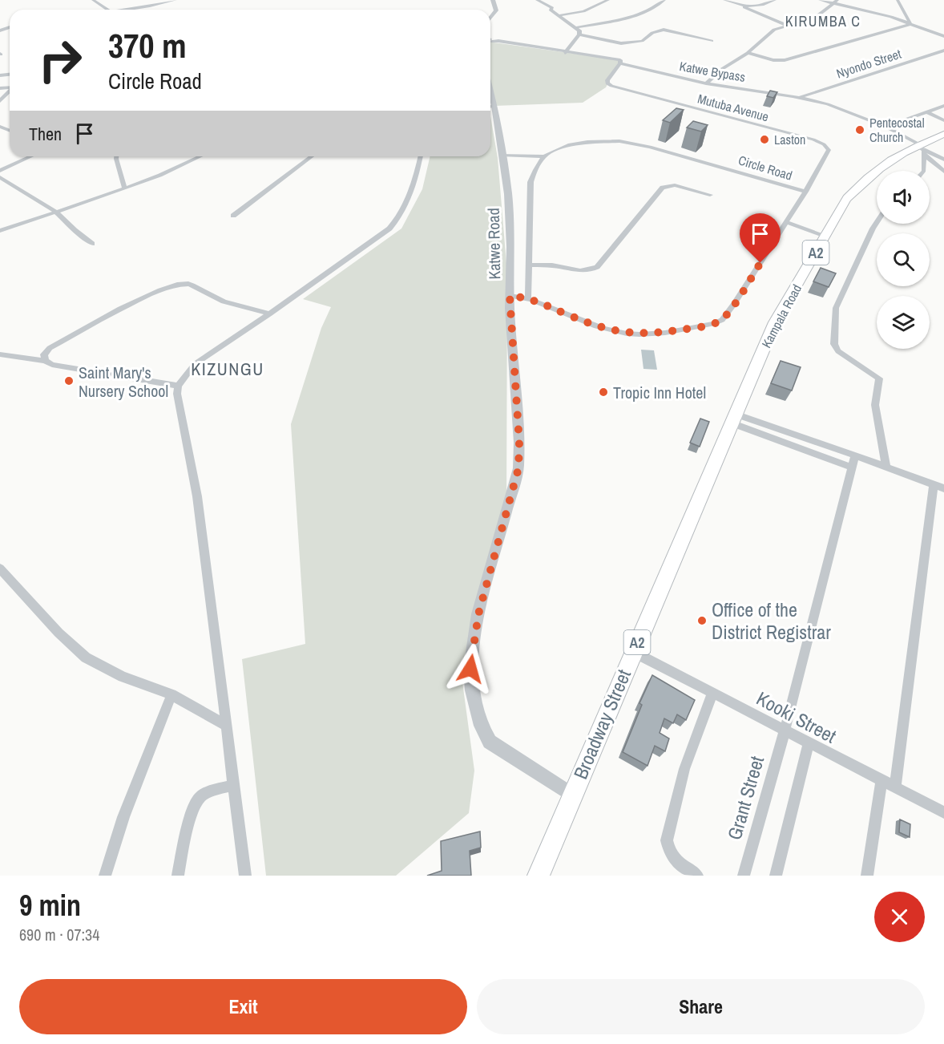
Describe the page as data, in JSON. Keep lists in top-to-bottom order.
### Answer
{
  "streets": {
    "main road": ["A2", "Kampala Road", "Broadway Street"],
    "street": [
      "Nyondo Street",
      "Katwe Bypass",
      "Mutuba Avenue",
      "Circle Road",
      "Katwe Road",
      "Kooki Street",
      "Grant Street"
    ]
  },
  "crossings": [
    ["Nyondo Street", "Katwe Bypass"],
    ["Katwe Bypass", "Mutuba Avenue"],
    ["Katwe Bypass", "Kampala Road"],
    ["Mutuba Avenue", "Circle Road"],
    ["Circle Road", "Katwe Road"],
    ["Katwe Road", "Broadway Street"],
    ["Kampala Road", "Broadway Street"],
    ["Kooki Street", "Broadway Street"],
    ["Kooki Street", "Grant Street"]
  ],
  "districts": ["KIRUMBA C", "KIZUNGU"],
  "places": [
    "Pentecostal Church",
    "Laston",
    "Saint Mary's Nursery School",
    "Tropic Inn Hotel",
    "Office of the District Registrar"
  ],
  "page": {
    "turn": ["370 m", "Circle Road"],
    "then": "Then",
    "heading": ["9 min", "690 m · 07:34"],
    "buttons": ["Exit", "Share"]
  }
}
